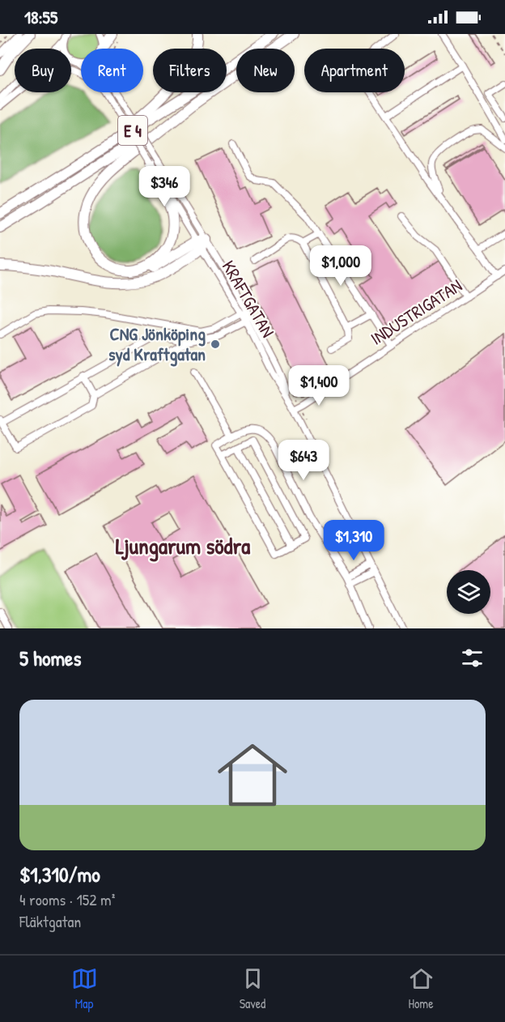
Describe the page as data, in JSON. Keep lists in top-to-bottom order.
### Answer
{
  "streets": {
    "highway": ["E 4"],
    "street": ["KRAFTGATAN", "INDUSTRIGATAN"]
  },
  "crossings": [
    ["KRAFTGATAN", "INDUSTRIGATAN"]
  ],
  "districts": ["Ljungarum södra"],
  "places": ["CNG Jönköping syd Kraftgatan"],
  "page": {
    "status": "18:55",
    "chip": [
      "Buy",
      "Rent",
      "Filters",
      "New",
      "Apartment"
    ],
    "price": [
      "$346",
      "$1,000",
      "$1,400",
      "$643",
      "$1,310"
    ],
    "heading": "5 homes",
    "list": [
      {
        "name": "$1,310/mo",
        "note": "4 rooms · 152 m² · Fläktgatan"
      }
    ],
    "tabs": ["Map", "Saved", "Home"]
  }
}
